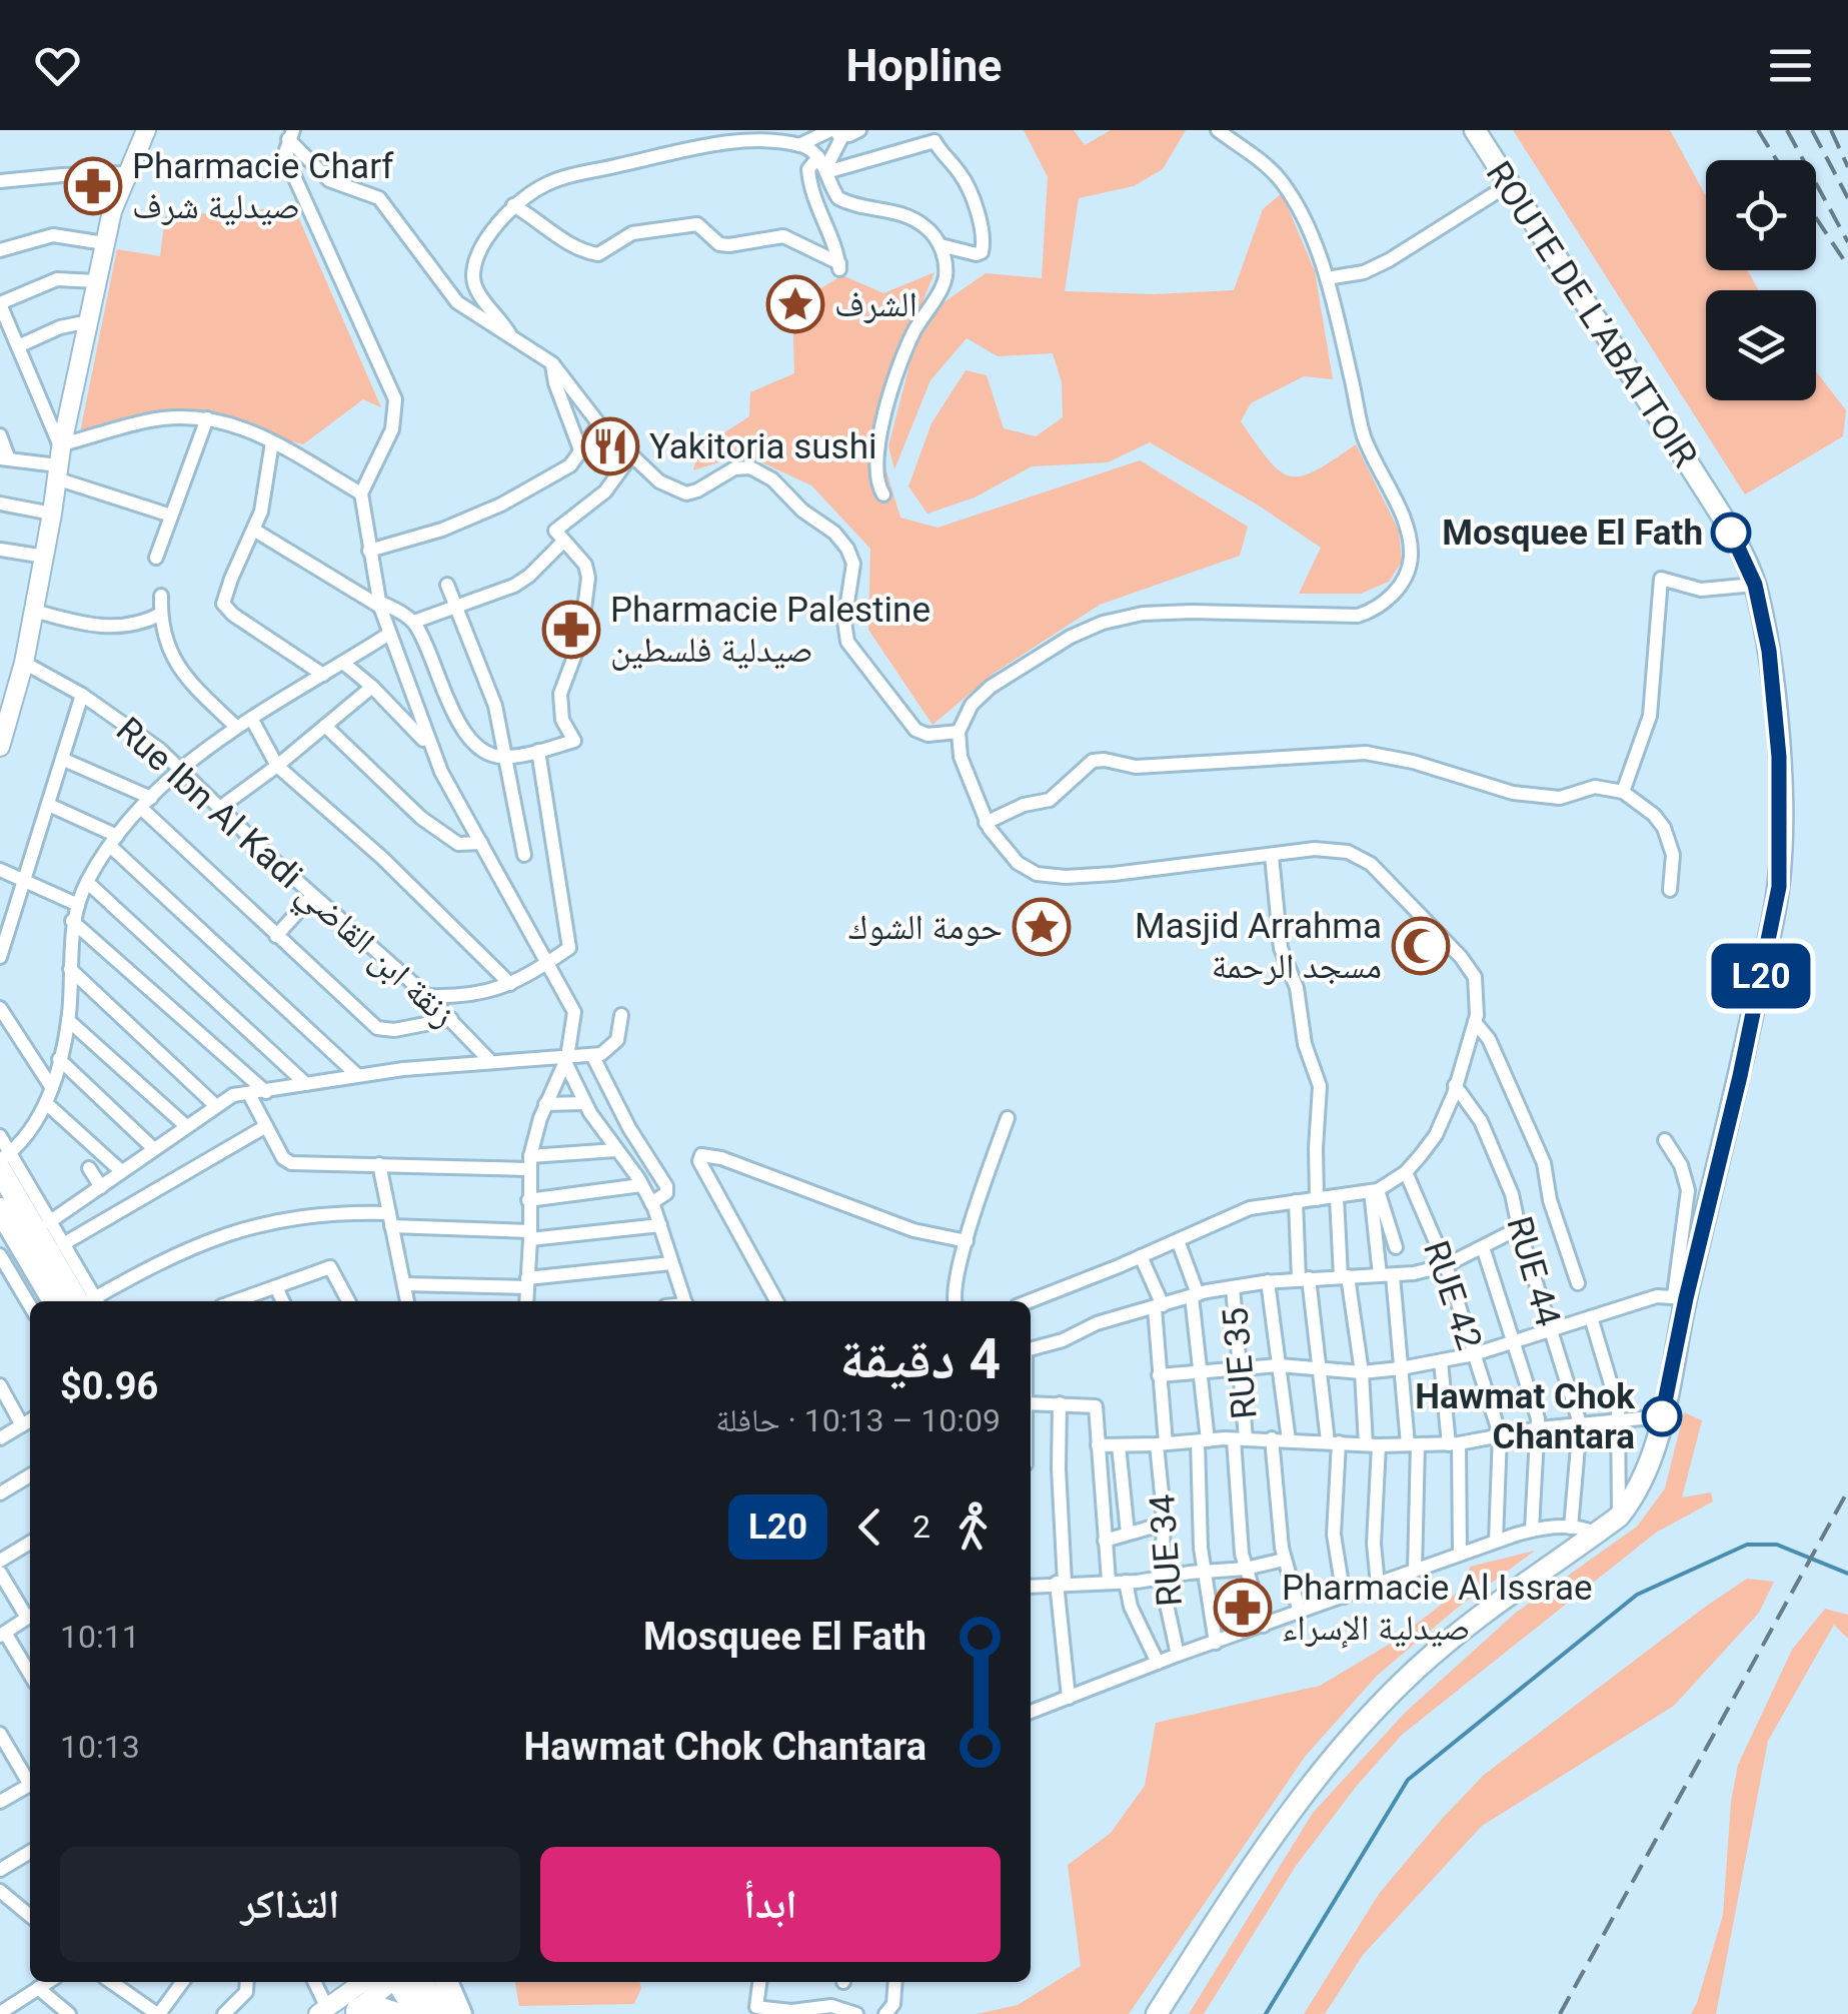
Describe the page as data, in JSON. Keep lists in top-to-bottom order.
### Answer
{
  "streets": {
    "main road": ["ROUTE DE L’ABATTOIR"],
    "street": [
      "Rue Ibn Al Kadi زنقة ابن القاضي",
      "RUE 44",
      "RUE 42",
      "RUE 35",
      "RUE 34"
    ]
  },
  "places": {
    "pharmacy": ["Pharmacie Charf صيدلية شرف", "Pharmacie Palestine صيدلية فلسطين", "Pharmacie Al Issrae صيدلية الإسراء"],
    "place": ["الشرف", "حومة الشوك"],
    "restaurant": ["Yakitoria sushi"],
    "other": ["Mosquee El Fath", "Hawmat Chok Chantara"],
    "mosque": ["Masjid Arrahma مسجد الرحمة"]
  },
  "lines": ["bus line L20"],
  "page": {
    "header": "Hopline",
    "on_map": "L20",
    "heading": ["4 دقيقة", "10:09 – 10:13 · حافلة", "$0.96"],
    "legs": ["2", "L20"],
    "list": [
      {
        "name": "Mosquee El Fath",
        "value": "10:11"
      },
      {
        "name": "Hawmat Chok Chantara",
        "value": "10:13"
      }
    ],
    "buttons": ["ابدأ", "التذاكر"]
  }
}
